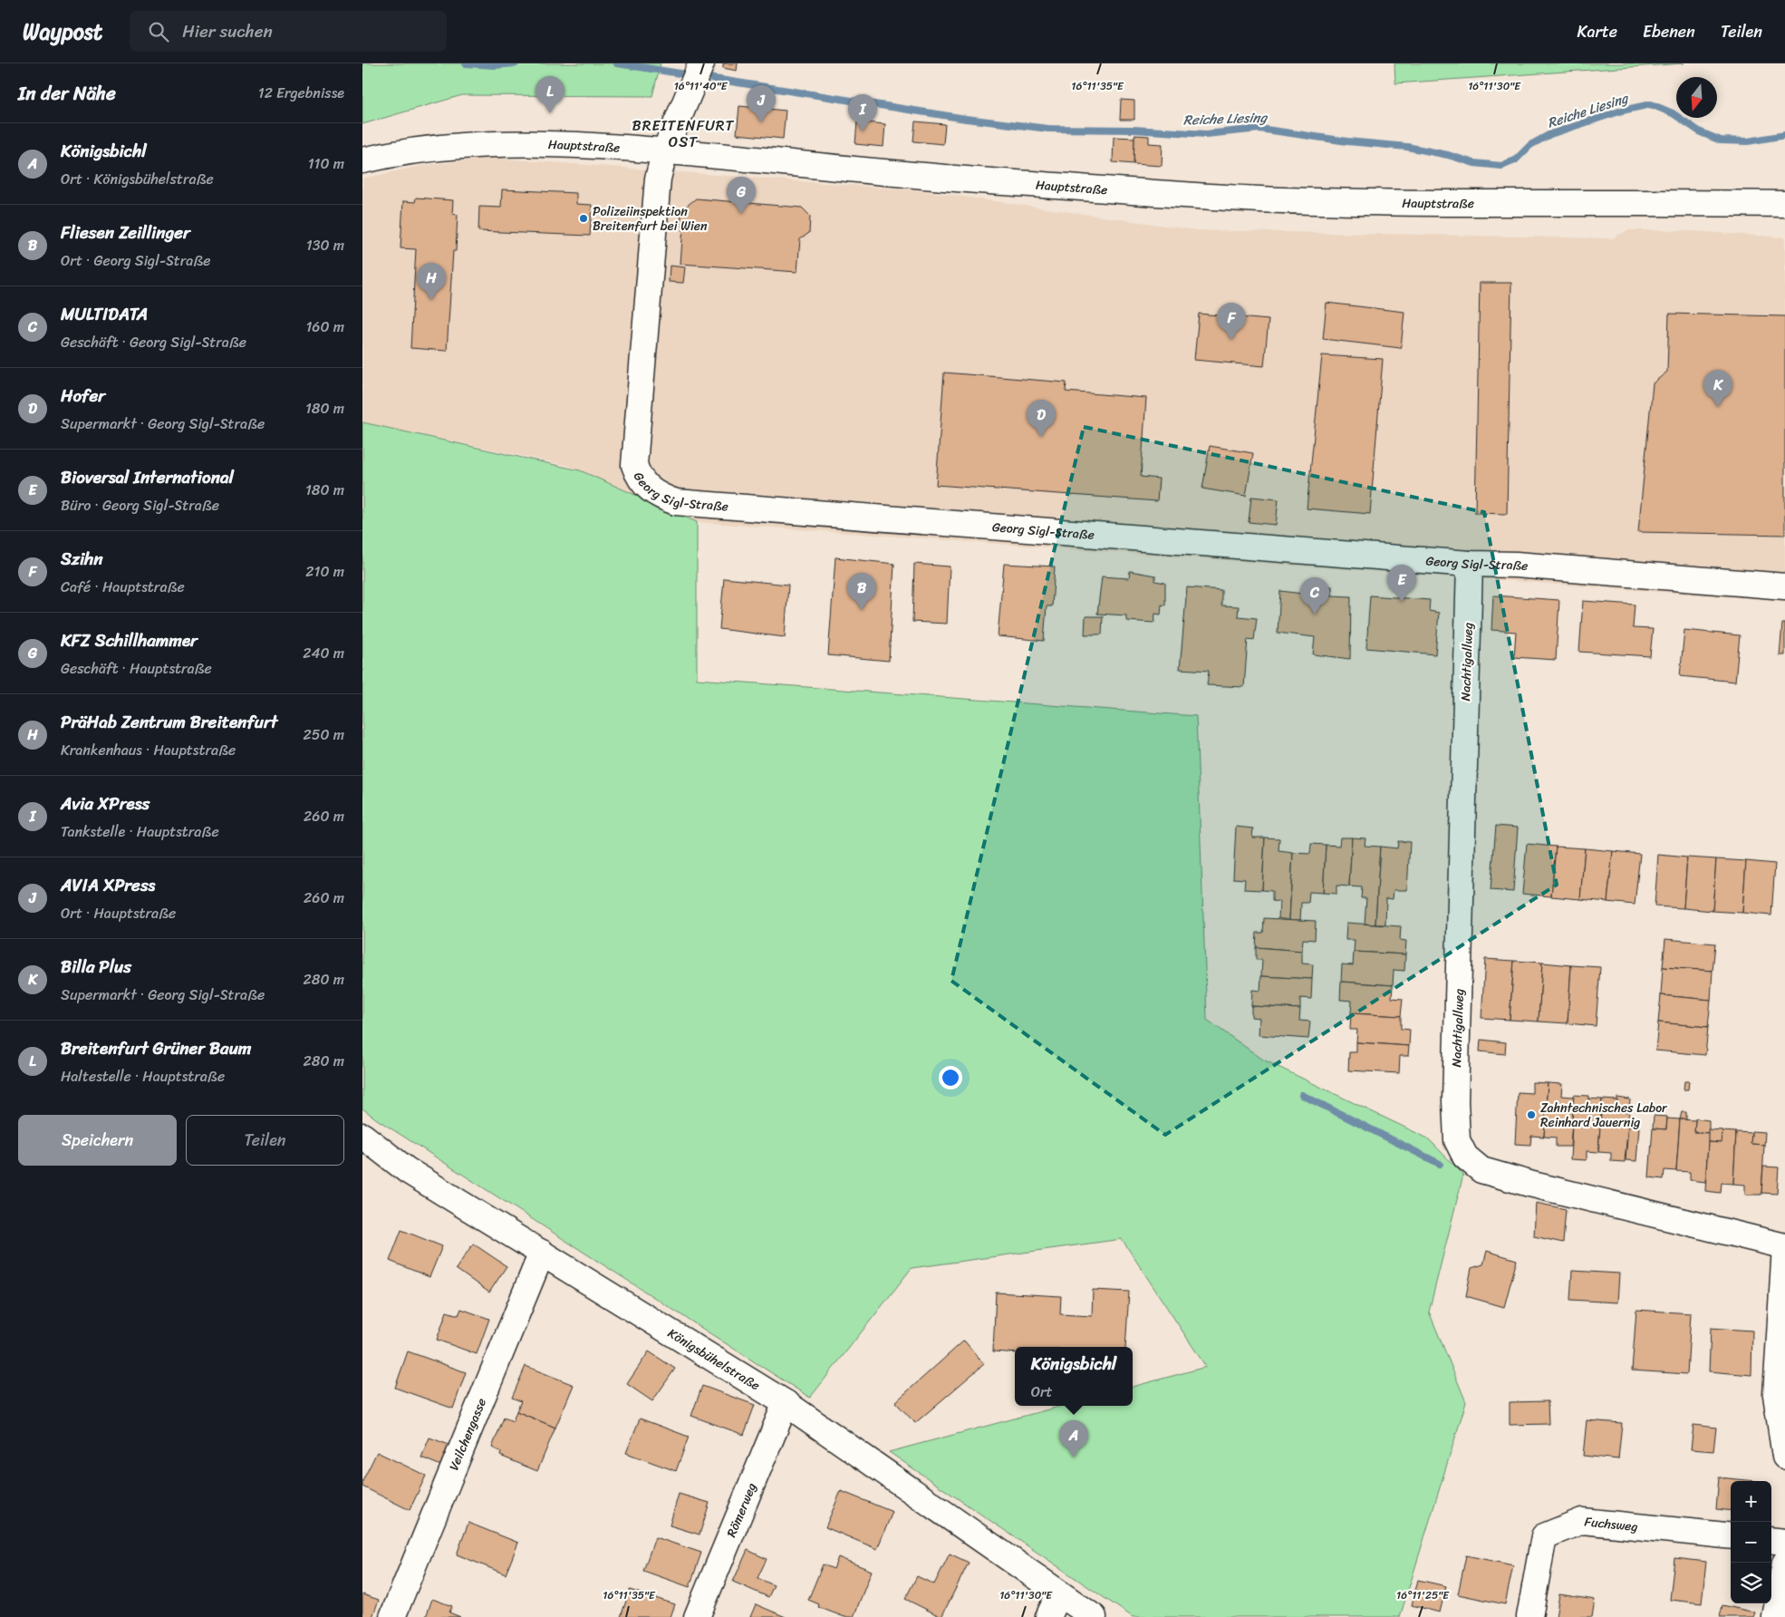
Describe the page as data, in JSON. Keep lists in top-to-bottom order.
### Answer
{
  "streets": {
    "street": [
      "Hauptstraße",
      "Georg Sigl-Straße",
      "Nachtigallweg",
      "Königsbühelstraße",
      "Veilchengasse",
      "Römerweg",
      "Fuchsweg"
    ]
  },
  "crossings": [
    ["Hauptstraße", "Georg Sigl-Straße"],
    ["Georg Sigl-Straße", "Nachtigallweg"],
    ["Königsbühelstraße", "Veilchengasse"],
    ["Königsbühelstraße", "Römerweg"]
  ],
  "districts": ["BREITENFURT OST"],
  "water": ["Reiche Liesing"],
  "places": ["Polizeiinspektion Breitenfurt bei Wien", "Zahntechnisches Labor Reinhard Jauernig"],
  "north": "bottom",
  "page": {
    "header": "Waypost",
    "search": "Hier suchen",
    "nav": ["Karte", "Ebenen", "Teilen"],
    "heading": ["In der Nähe", "12 Ergebnisse"],
    "pins": [
      "L",
      "J",
      "I",
      "G",
      "H",
      "F",
      "K",
      "D",
      "E",
      "B",
      "C",
      "A"
    ],
    "list": [
      {
        "mark": "A",
        "name": "Königsbichl",
        "note": "Ort · Königsbühelstraße",
        "value": "110 m"
      },
      {
        "mark": "B",
        "name": "Fliesen Zeillinger",
        "note": "Ort · Georg Sigl-Straße",
        "value": "130 m"
      },
      {
        "mark": "C",
        "name": "MULTIDATA",
        "note": "Geschäft · Georg Sigl-Straße",
        "value": "160 m"
      },
      {
        "mark": "D",
        "name": "Hofer",
        "note": "Supermarkt · Georg Sigl-Straße",
        "value": "180 m"
      },
      {
        "mark": "E",
        "name": "Bioversal International",
        "note": "Büro · Georg Sigl-Straße",
        "value": "180 m"
      },
      {
        "mark": "F",
        "name": "Szihn",
        "note": "Café · Hauptstraße",
        "value": "210 m"
      },
      {
        "mark": "G",
        "name": "KFZ Schillhammer",
        "note": "Geschäft · Hauptstraße",
        "value": "240 m"
      },
      {
        "mark": "H",
        "name": "PräHab Zentrum Breitenfurt",
        "note": "Krankenhaus · Hauptstraße",
        "value": "250 m"
      },
      {
        "mark": "I",
        "name": "Avia XPress",
        "note": "Tankstelle · Hauptstraße",
        "value": "260 m"
      },
      {
        "mark": "J",
        "name": "AVIA XPress",
        "note": "Ort · Hauptstraße",
        "value": "260 m"
      },
      {
        "mark": "K",
        "name": "Billa Plus",
        "note": "Supermarkt · Georg Sigl-Straße",
        "value": "280 m"
      },
      {
        "mark": "L",
        "name": "Breitenfurt Grüner Baum",
        "note": "Haltestelle · Hauptstraße",
        "value": "280 m"
      }
    ],
    "buttons": ["Speichern", "Teilen"],
    "popup": ["Königsbichl", "Ort"],
    "map_buttons": ["+", "−"]
  },
  "coordinates": [
    "16°11'40\"E",
    "16°11'35\"E",
    "16°11'30\"E",
    "16°11'25\"E"
  ]
}
